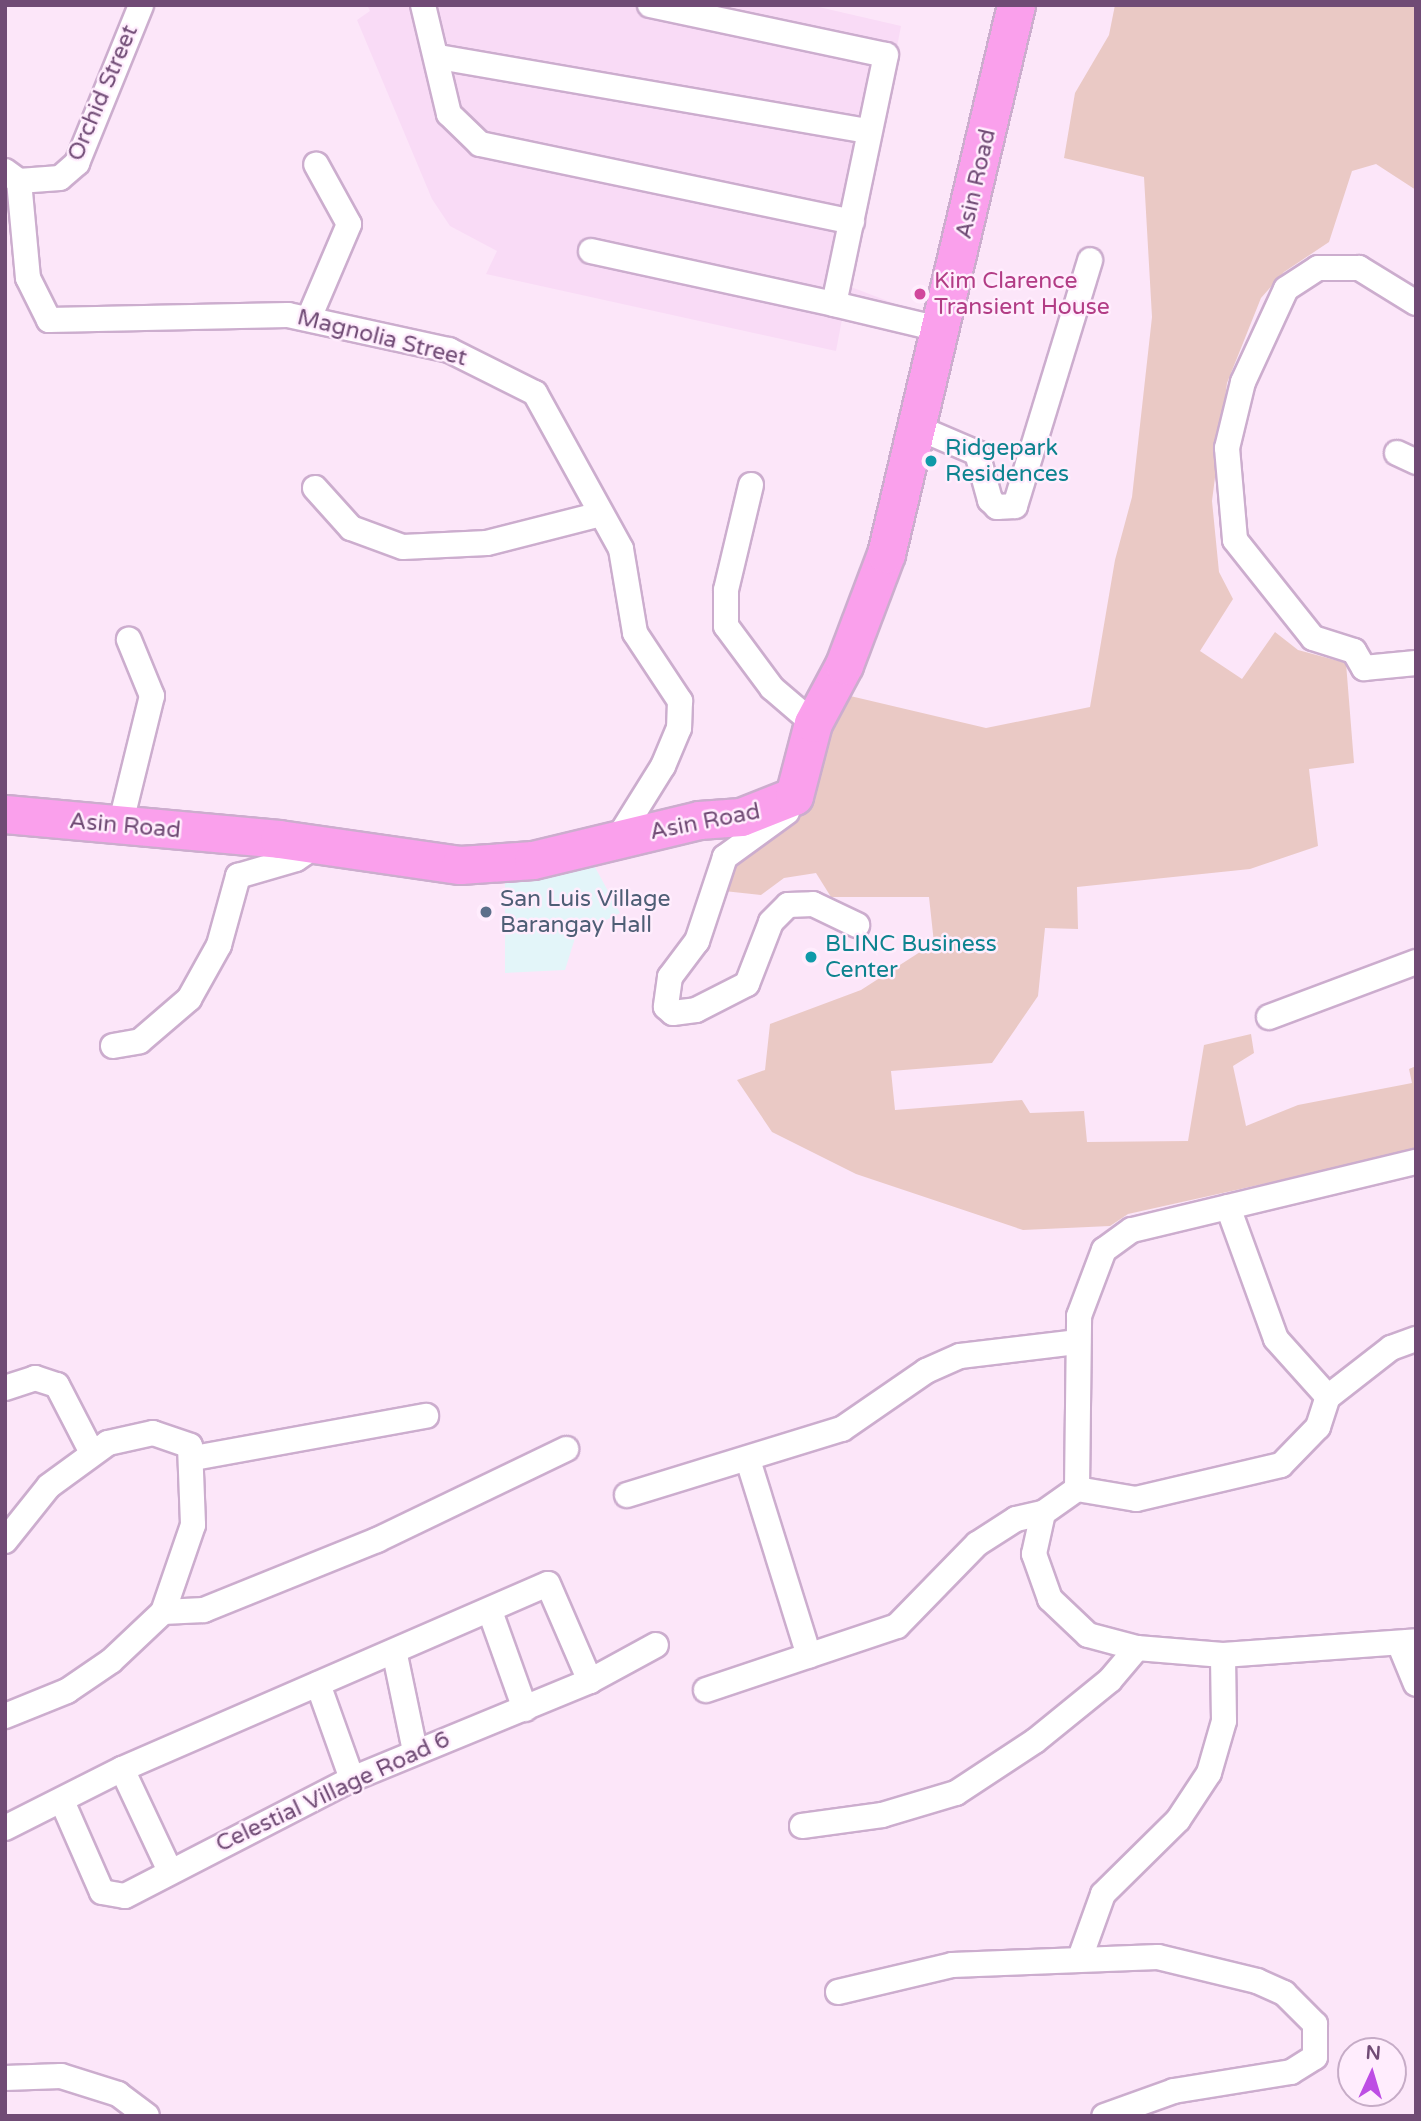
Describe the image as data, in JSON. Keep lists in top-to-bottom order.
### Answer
{
  "streets": {
    "main road": ["Asin Road"],
    "street": ["Orchid Street", "Magnolia Street", "Celestial Village Road 6"]
  },
  "crossings": [
    ["Orchid Street", "Magnolia Street"],
    ["Asin Road", "Magnolia Street"]
  ],
  "places": [
    "Kim Clarence Transient House",
    "Ridgepark Residences",
    "San Luis Village Barangay Hall",
    "BLINC Business Center"
  ],
  "north": "top"
}
